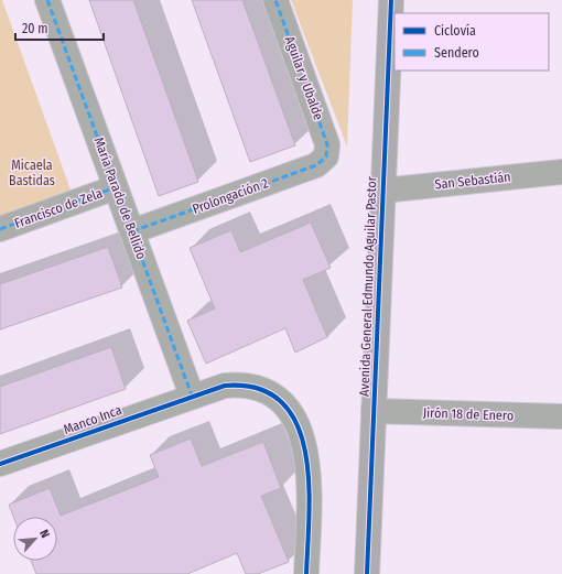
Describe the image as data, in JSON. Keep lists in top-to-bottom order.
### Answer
{
  "streets": {
    "street": [
      "Aguilar y Ubalde",
      "San Sebastián",
      "Prolongación 2",
      "María Parado de Bellido",
      "Francisco de Zela",
      "Avenida General Edmundo Aguilar Pastor",
      "Jirón 18 de Enero",
      "Manco Inca"
    ]
  },
  "crossings": [
    ["Aguilar y Ubalde", "Prolongación 2"],
    ["San Sebastián", "Avenida General Edmundo Aguilar Pastor"],
    ["Prolongación 2", "María Parado de Bellido"],
    ["María Parado de Bellido", "Francisco de Zela"],
    ["María Parado de Bellido", "Manco Inca"],
    ["Avenida General Edmundo Aguilar Pastor", "Jirón 18 de Enero"]
  ],
  "parks": ["Micaela Bastidas"],
  "legend": ["Ciclovía", "Sendero"],
  "scale_bar": "20 m",
  "north": "top right"
}
